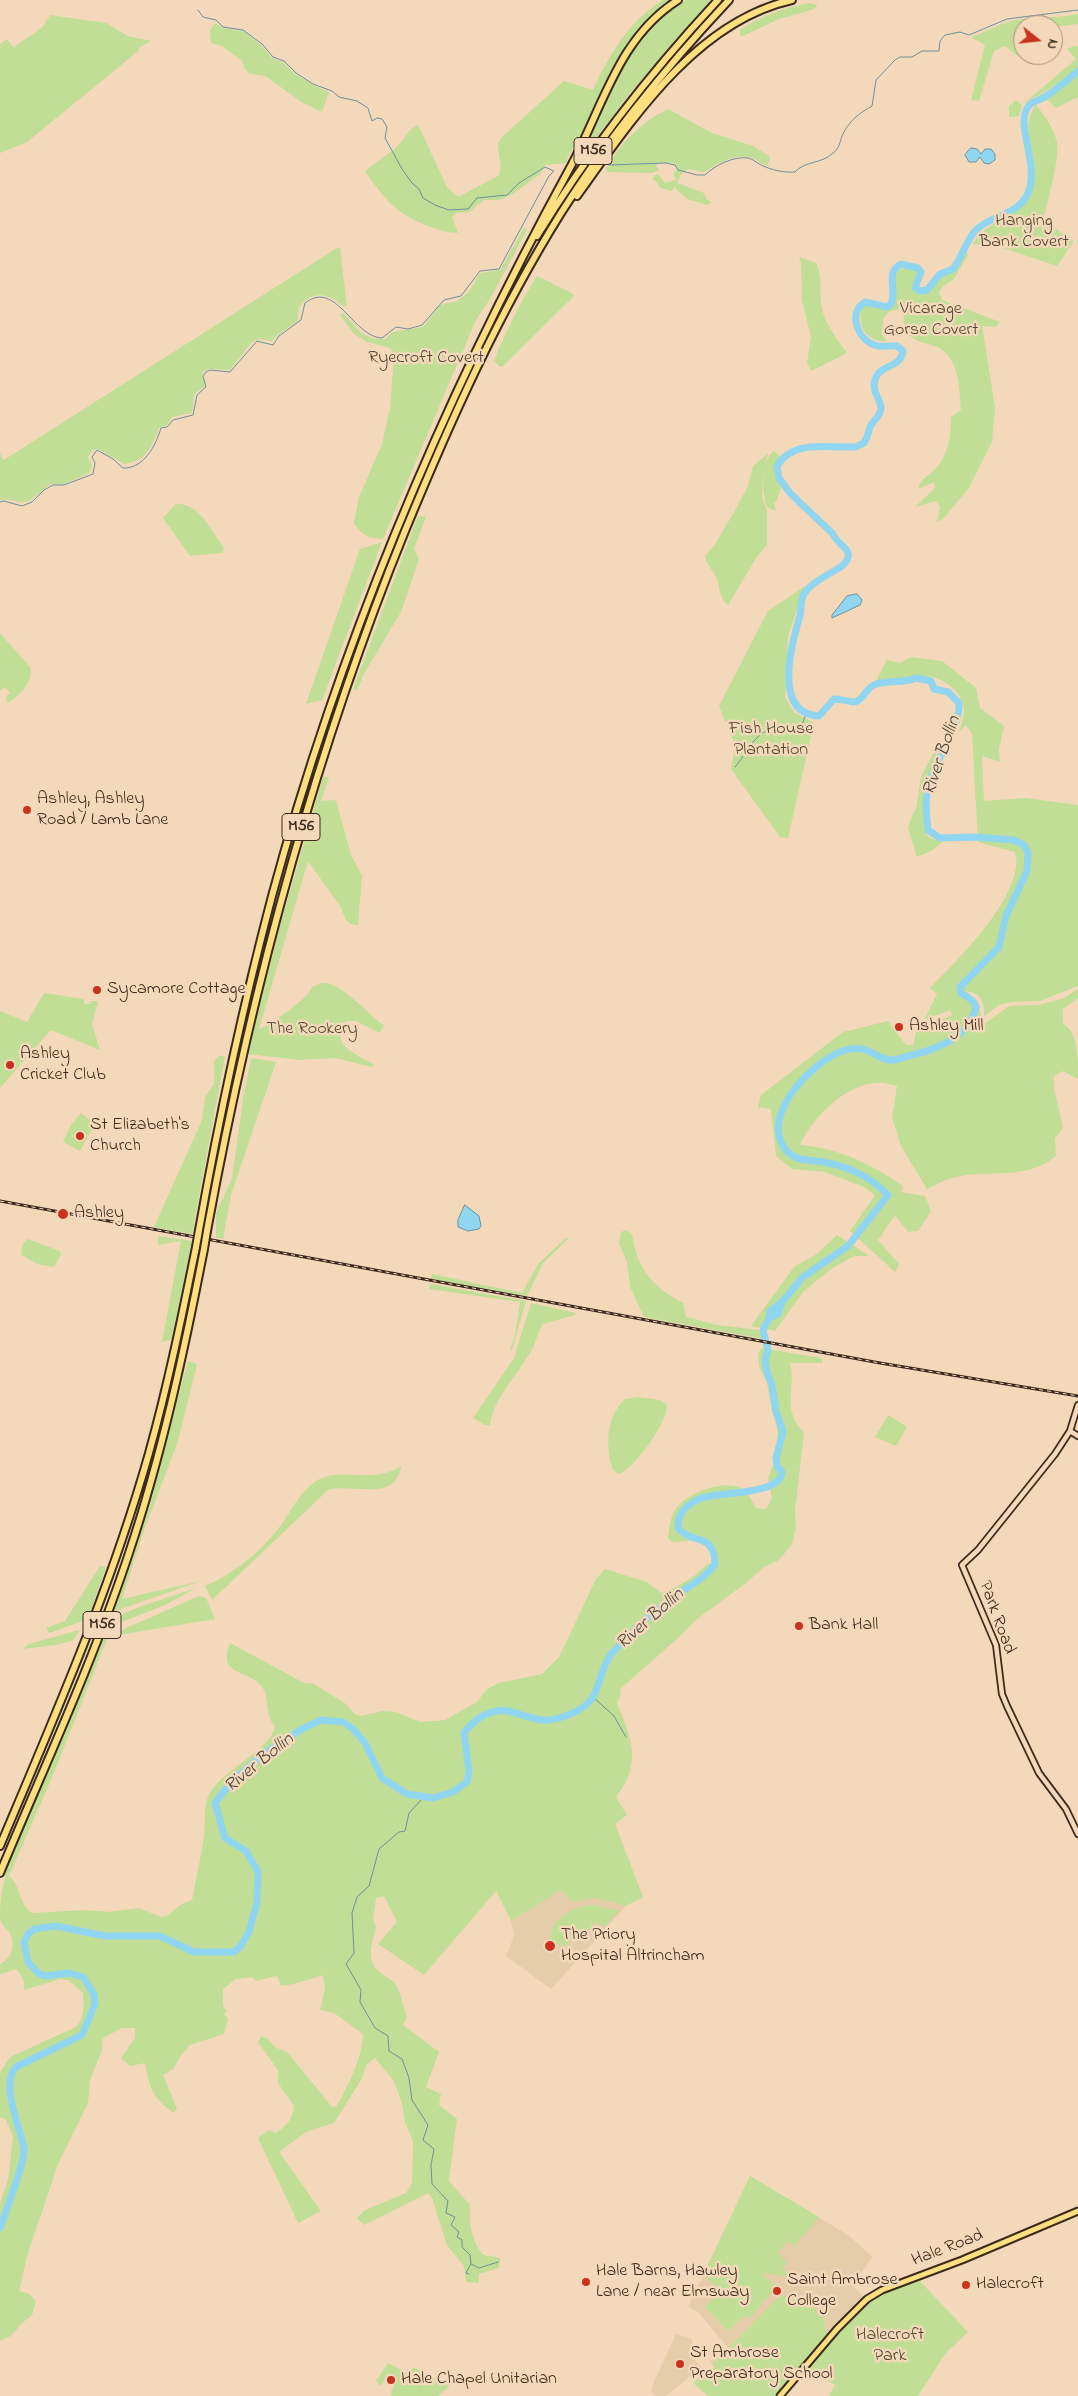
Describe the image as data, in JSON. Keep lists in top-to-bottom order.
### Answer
{
  "streets": {
    "highway": ["M56"],
    "main road": ["Park Road", "Hale Road"]
  },
  "water": ["River Bollin"],
  "parks": [
    "Hanging Bank Covert",
    "Vicarage Gorse Covert",
    "Ryecroft Covert",
    "Fish House Plantation",
    "The Rookery",
    "Halecroft Park"
  ],
  "places": [
    "Ashley, Ashley Road / Lamb Lane",
    "Sycamore Cottage",
    "Ashley Mill",
    "Ashley Cricket Club",
    "St Elizabeth's Church",
    "Ashley",
    "Bank Hall",
    "The Priory Hospital Altrincham",
    "Hale Barns, Hawley Lane / near Elmsway",
    "Halecroft",
    "Saint Ambrose College",
    "St Ambrose Preparatory School",
    "Hale Chapel Unitarian"
  ],
  "north": "right"
}
